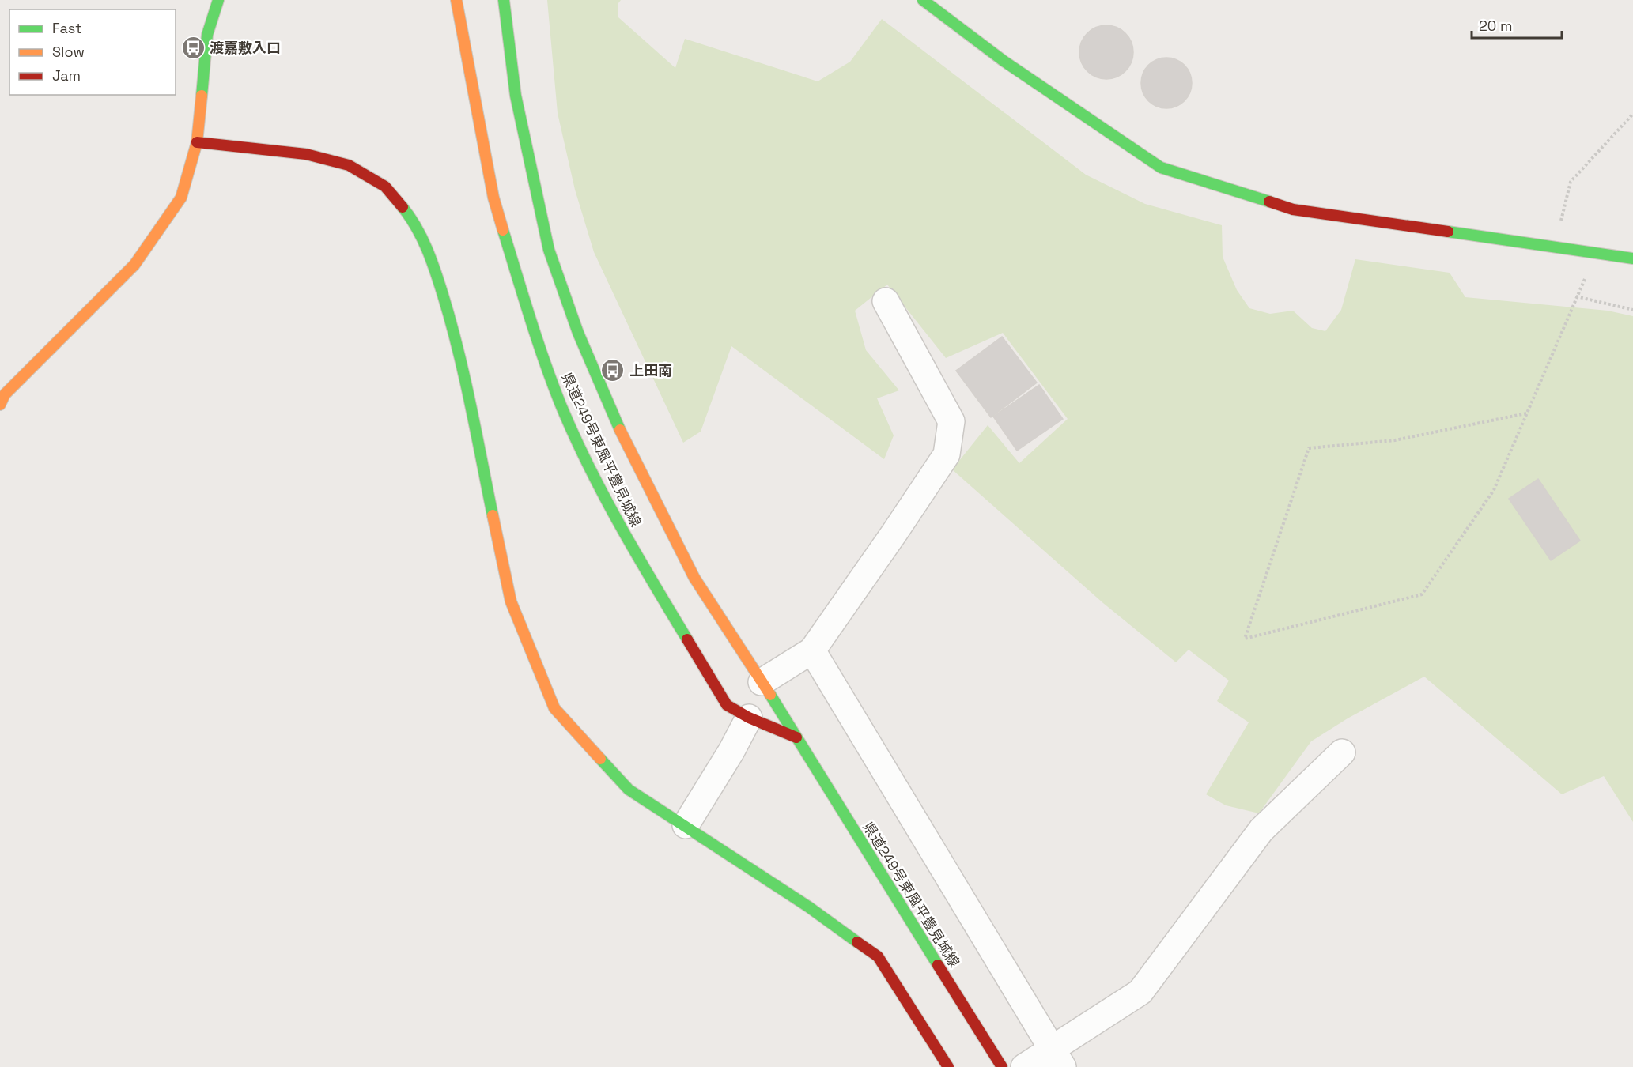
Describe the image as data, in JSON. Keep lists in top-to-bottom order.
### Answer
{
  "streets": {
    "street": ["県道249号東風平豊見城線"]
  },
  "places": {
    "bus stop": ["渡嘉敷入口", "上田南"]
  },
  "legend": ["Fast", "Slow", "Jam"],
  "scale_bar": "20 m"
}
